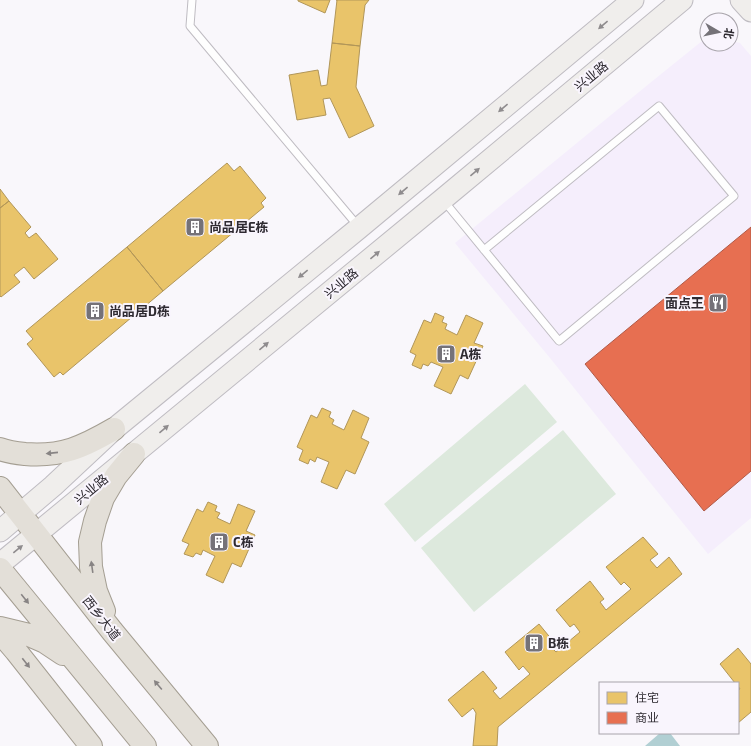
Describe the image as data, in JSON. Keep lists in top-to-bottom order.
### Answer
{
  "streets": {
    "main road": ["兴业路", "西乡大道"]
  },
  "crossings": [
    ["兴业路", "西乡大道"]
  ],
  "places": {
    "building": [
      "尚品居E栋",
      "尚品居D栋",
      "A栋",
      "C栋",
      "B栋"
    ],
    "restaurant": ["面点王"]
  },
  "legend": ["住宅", "商业"],
  "north": "right"
}
